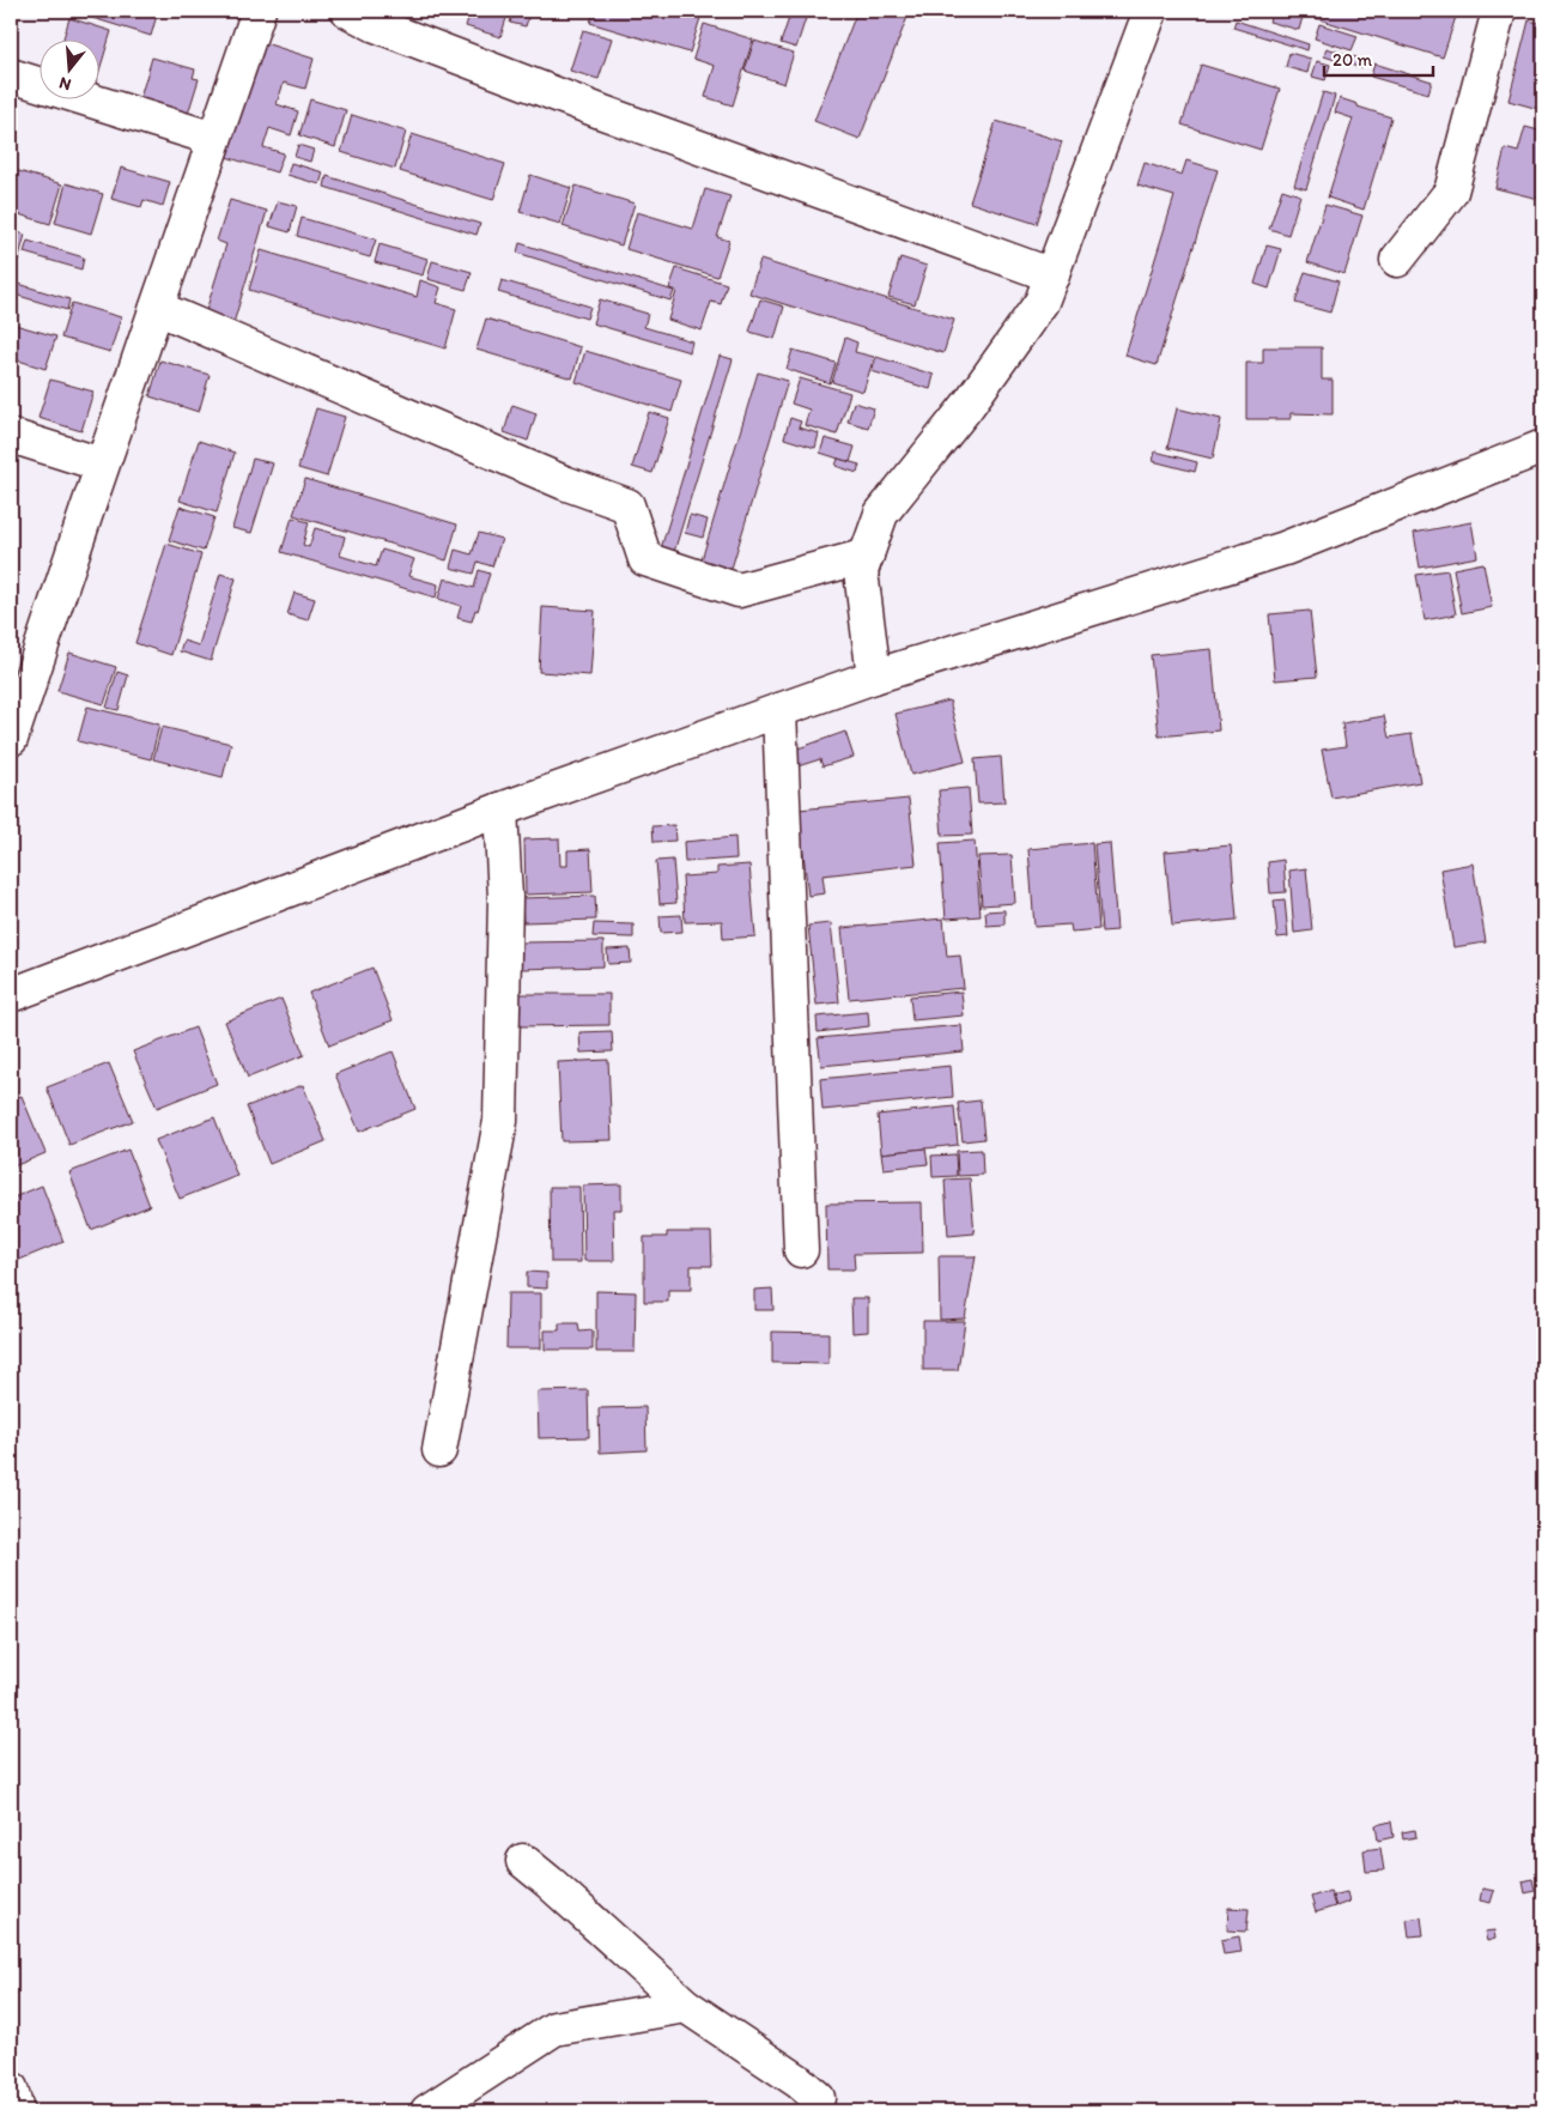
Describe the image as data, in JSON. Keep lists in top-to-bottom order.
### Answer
{
  "scale_bar": "20 m",
  "north": "bottom"
}
